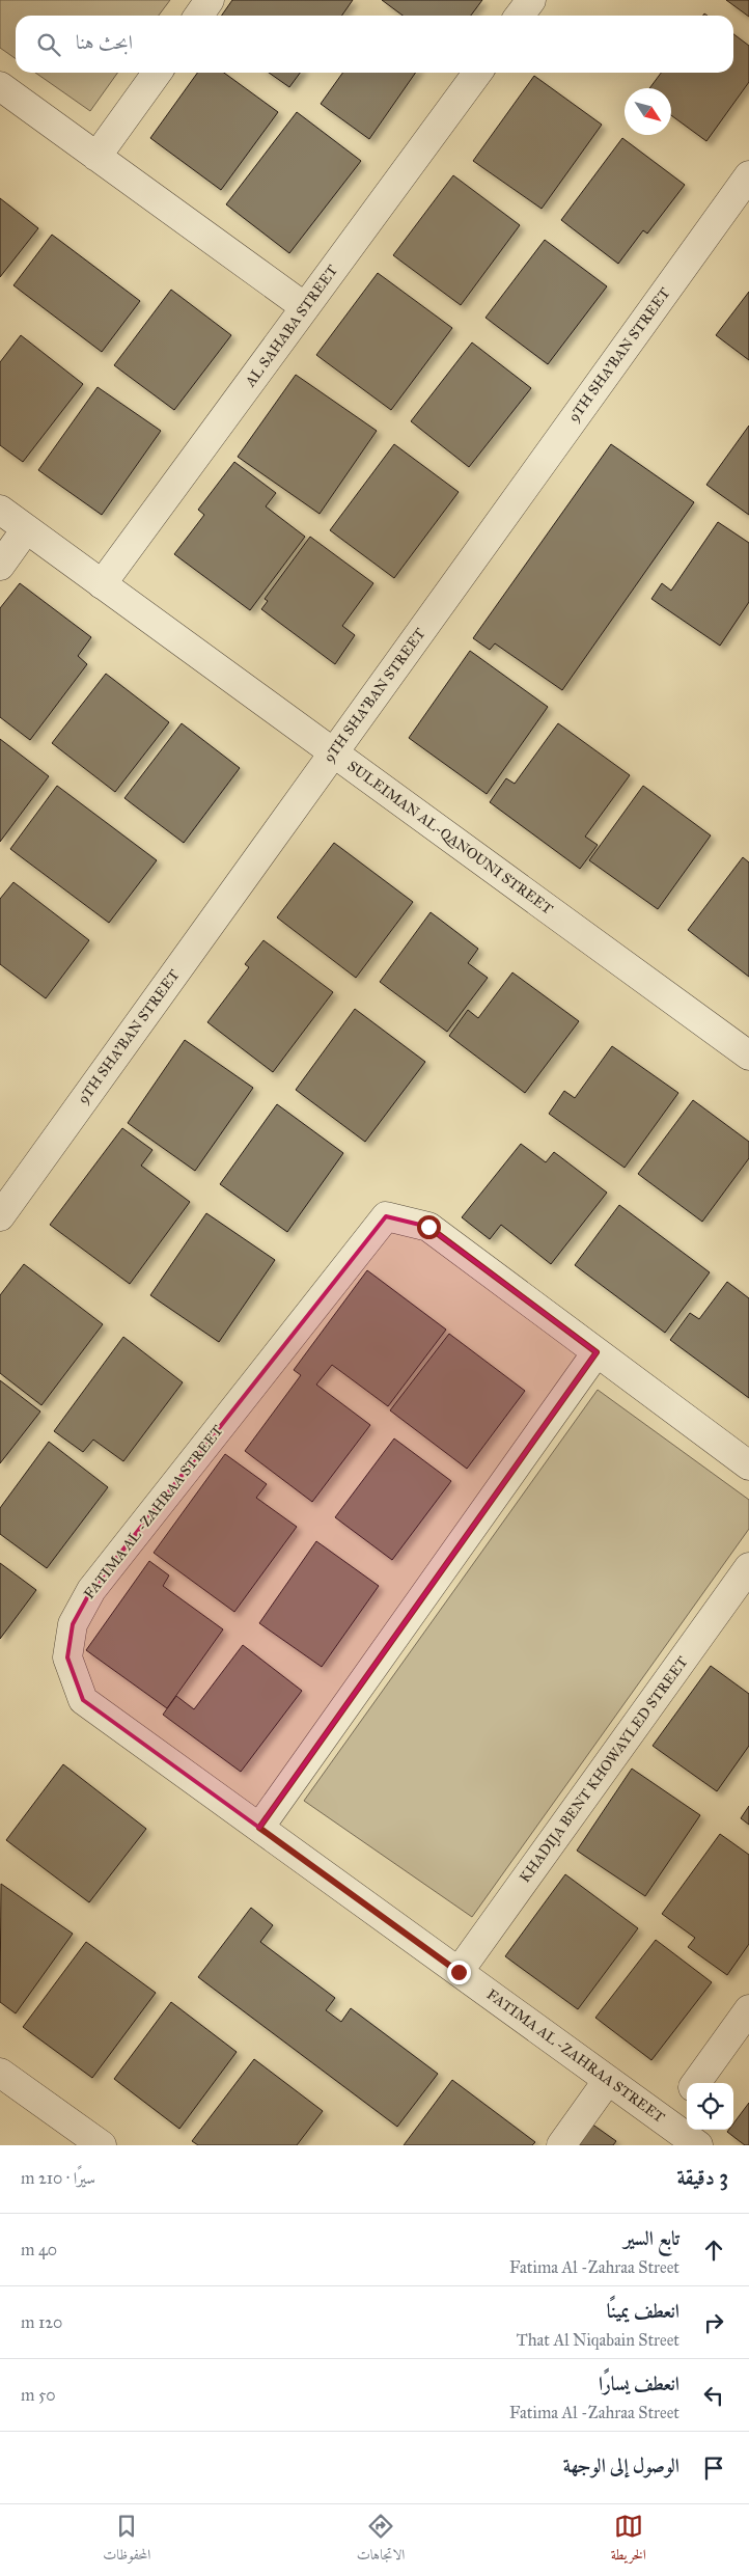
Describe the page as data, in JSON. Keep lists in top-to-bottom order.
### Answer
{
  "streets": {
    "street": [
      "AL SAHABA STREET",
      "9TH SHA'BAN STREET",
      "SULEIMAN AL-QANOUNI STREET",
      "FATIMA AL -ZAHRAA STREET",
      "KHADIJA BENT KHOWAYLED STREET"
    ]
  },
  "crossings": [
    ["AL SAHABA STREET", "SULEIMAN AL-QANOUNI STREET"],
    ["9TH SHA'BAN STREET", "SULEIMAN AL-QANOUNI STREET"],
    ["FATIMA AL -ZAHRAA STREET", "KHADIJA BENT KHOWAYLED STREET"]
  ],
  "north": "bottom right",
  "page": {
    "search": "ابحث هنا",
    "heading": ["3 دقيقة", "سيرًا · 210 m"],
    "list": [
      ["تابع السير", "Fatima Al -Zahraa Street", "40 m"],
      ["انعطف يمينًا", "That Al Niqabain Street", "120 m"],
      ["انعطف يسارًا", "Fatima Al -Zahraa Street", "50 m"],
      "الوصول إلى الوجهة"
    ],
    "nav": ["الخريطة", "الاتجاهات", "المحفوظات"]
  }
}
